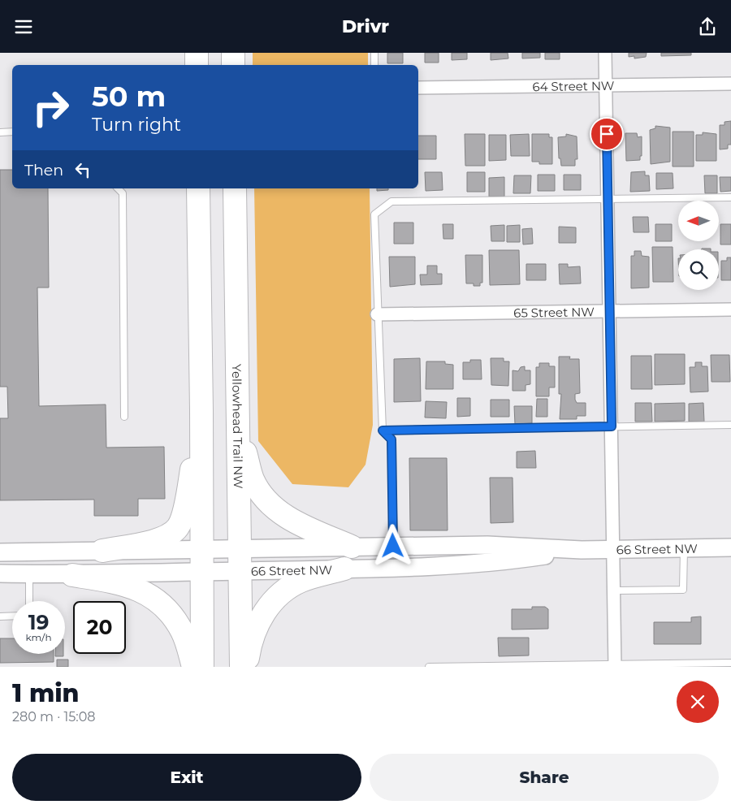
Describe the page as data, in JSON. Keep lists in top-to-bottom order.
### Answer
{
  "streets": {
    "highway": ["Yellowhead Trail NW"],
    "main road": ["66 Street NW"],
    "street": ["64 Street NW", "65 Street NW"]
  },
  "crossings": [
    ["Yellowhead Trail NW", "66 Street NW"]
  ],
  "north": "left",
  "page": {
    "header": "Drivr",
    "turn": ["50 m", "Turn right"],
    "then": "Then",
    "speed": "19 km/h",
    "limit": "20",
    "heading": ["1 min", "280 m · 15:08"],
    "buttons": ["Exit", "Share"]
  }
}
